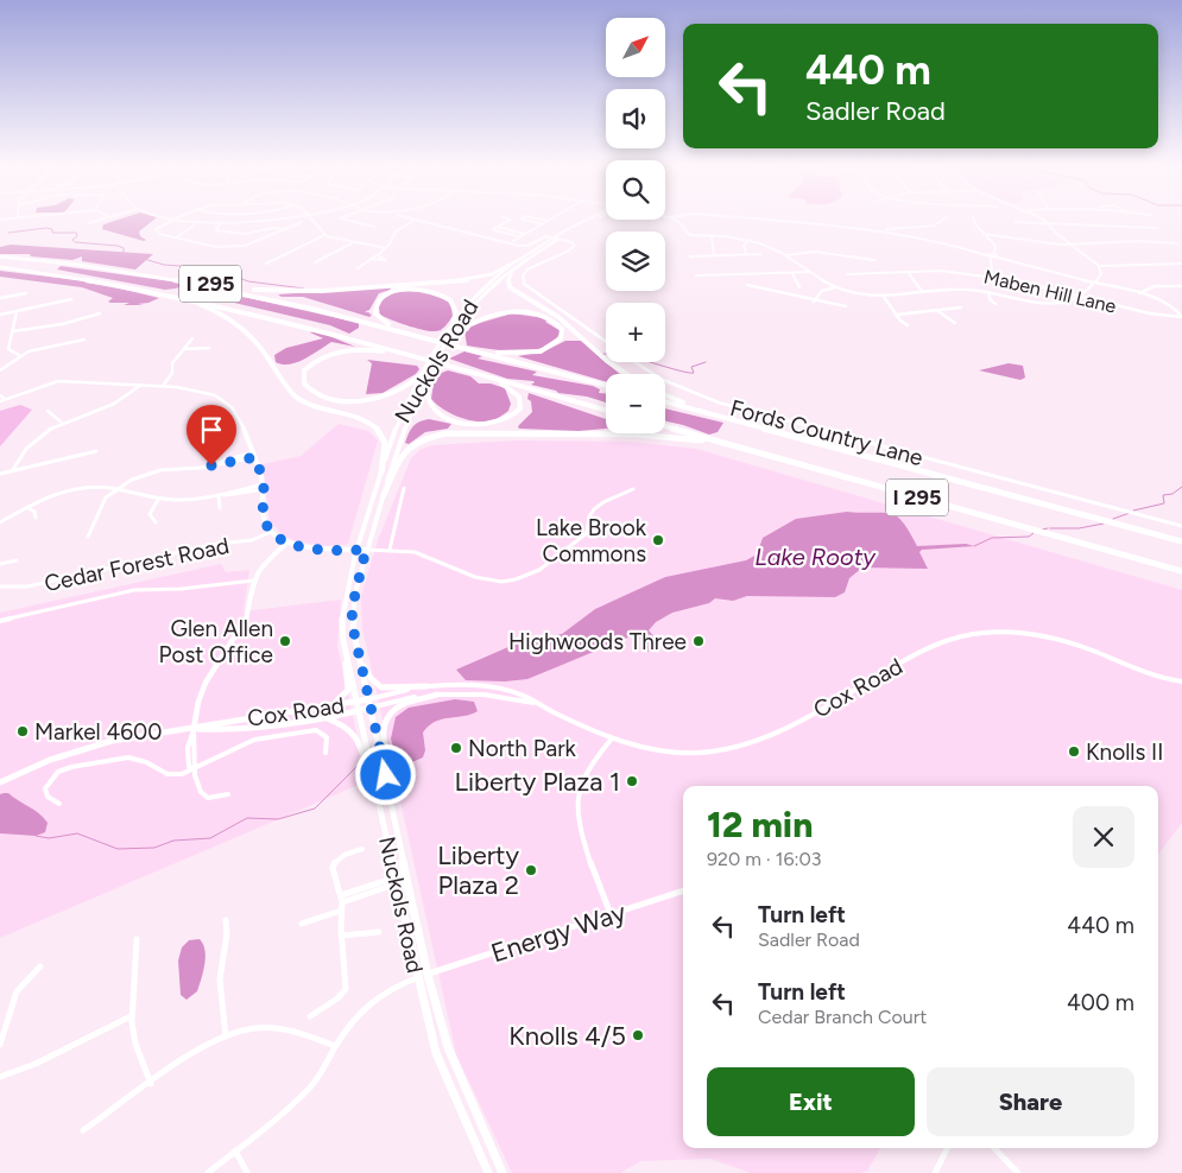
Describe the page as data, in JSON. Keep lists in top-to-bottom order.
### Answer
{
  "streets": {
    "highway": ["I 295"],
    "main road": ["Nuckols Road", "Cox Road"],
    "street": [
      "Maben Hill Lane",
      "Fords Country Lane",
      "Cedar Forest Road",
      "Energy Way"
    ]
  },
  "crossings": [
    ["Nuckols Road", "Fords Country Lane"],
    ["Nuckols Road", "Cox Road"],
    ["Nuckols Road", "Energy Way"]
  ],
  "water": ["Lake Rooty"],
  "places": [
    "Lake Brook Commons",
    "Glen Allen Post Office",
    "Highwoods Three",
    "Markel 4600",
    "North Park",
    "Knolls II",
    "Liberty Plaza 1",
    "Liberty Plaza 2",
    "Knolls 4/5"
  ],
  "north": "top right",
  "page": {
    "map_buttons": ["+", "−"],
    "turn": ["440 m", "Sadler Road"],
    "heading": ["12 min", "920 m · 16:03"],
    "list": [
      {
        "name": "Turn left",
        "note": "Sadler Road",
        "value": "440 m"
      },
      {
        "name": "Turn left",
        "note": "Cedar Branch Court",
        "value": "400 m"
      }
    ],
    "buttons": ["Exit", "Share"]
  }
}
